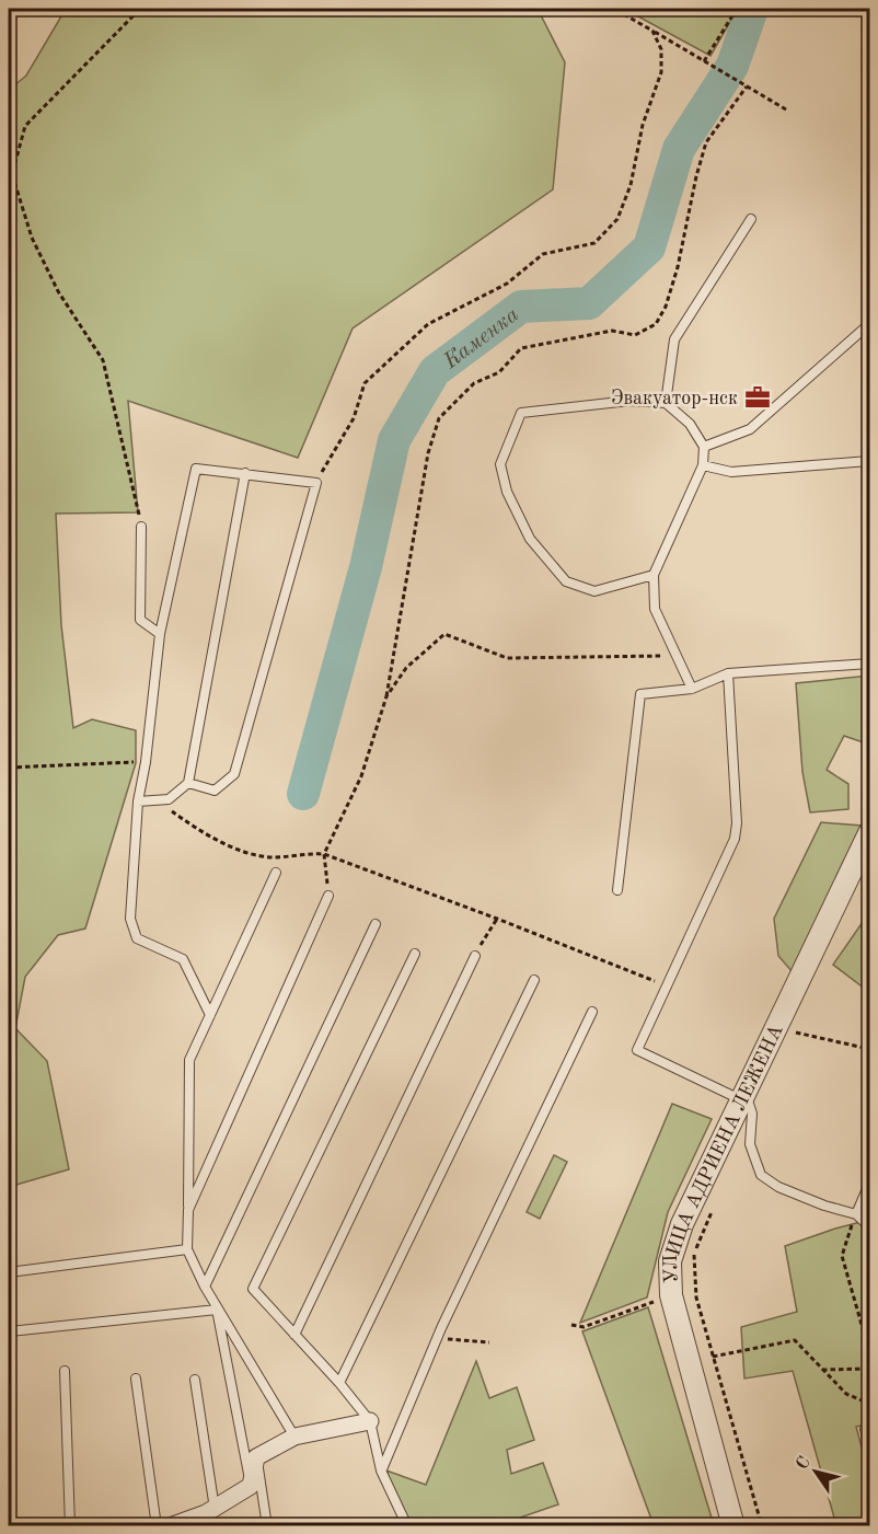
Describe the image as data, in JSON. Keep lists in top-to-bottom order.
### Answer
{
  "streets": {
    "street": ["УЛИЦА АДРИЕНА ЛЕЖЕНА"]
  },
  "water": ["Каменка"],
  "places": {
    "office": ["Эвакуатор-нск"]
  },
  "north": "top left"
}
